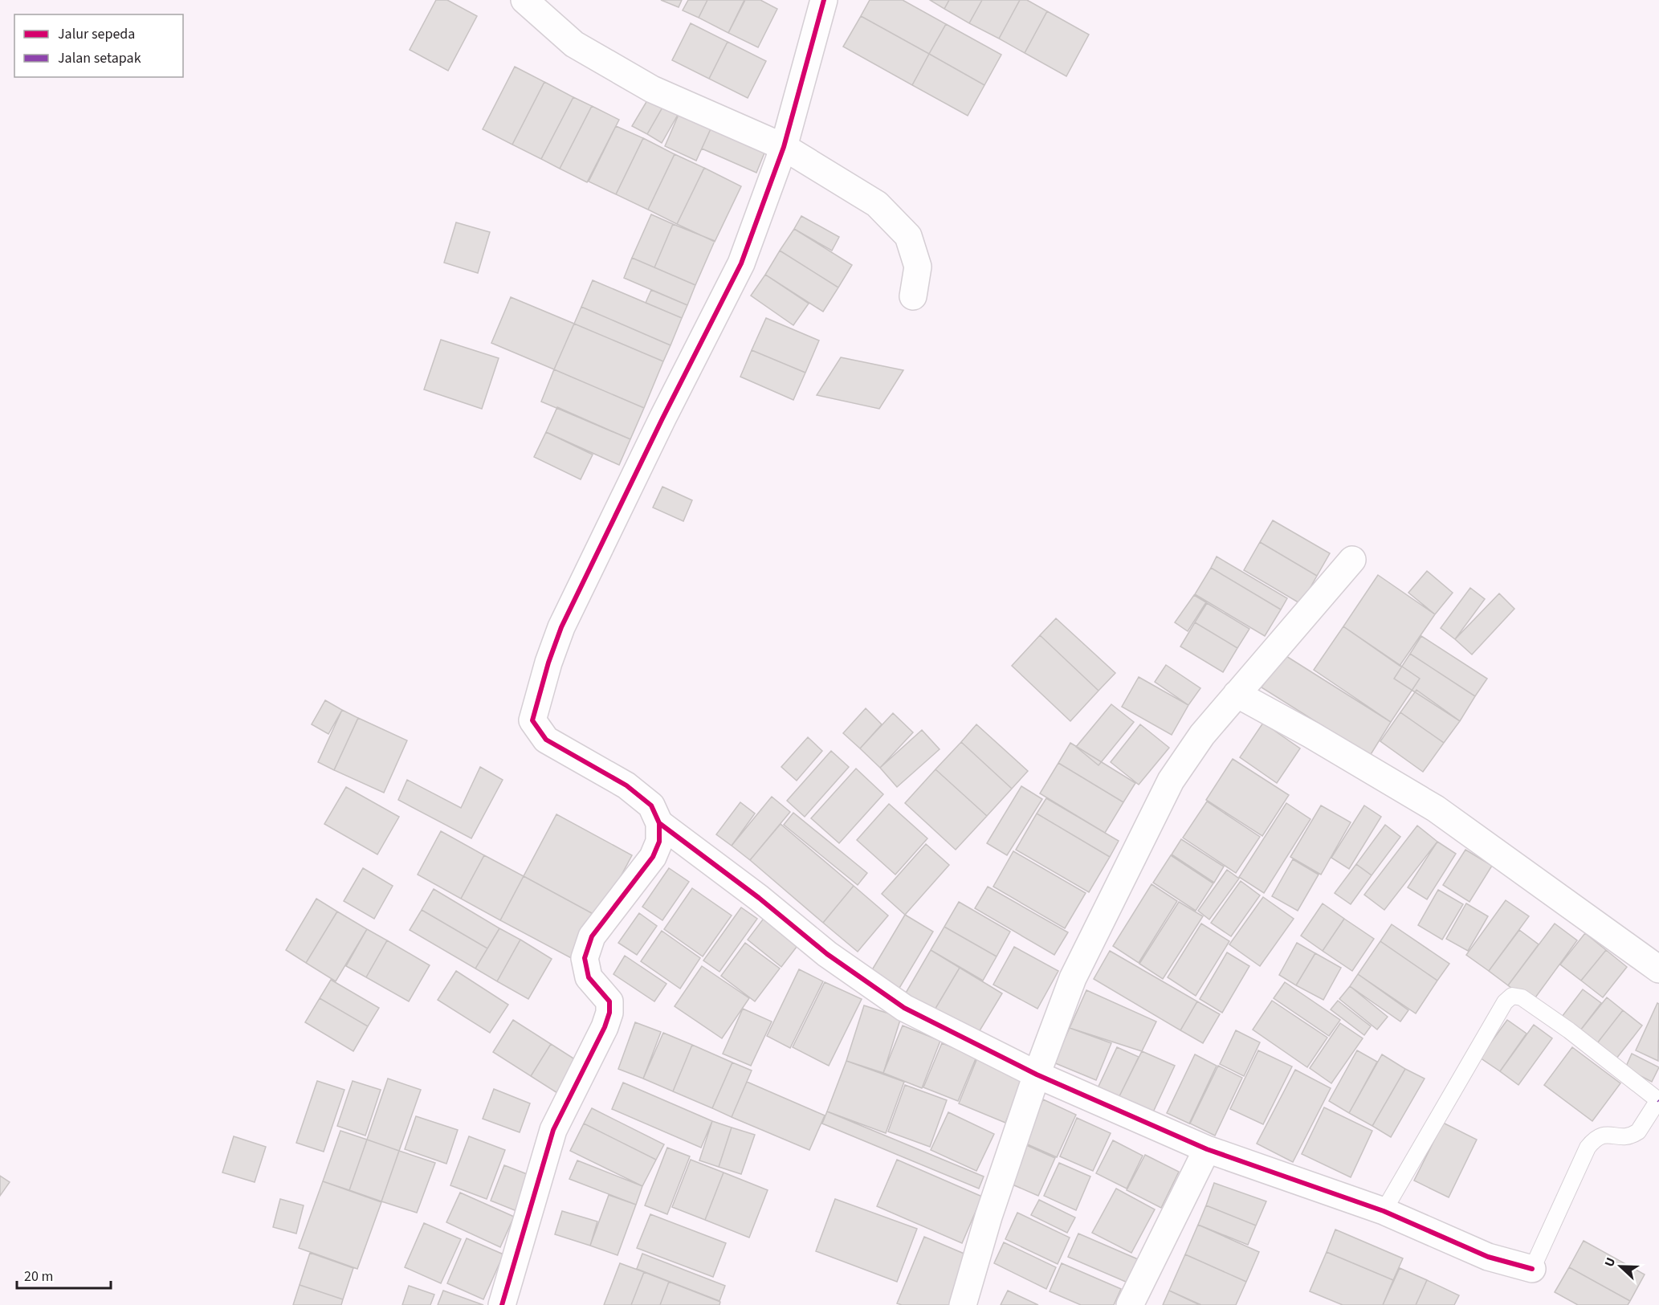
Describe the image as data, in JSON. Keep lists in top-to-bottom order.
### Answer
{
  "legend": ["Jalur sepeda", "Jalan setapak"],
  "scale_bar": "20 m",
  "north": "left"
}
